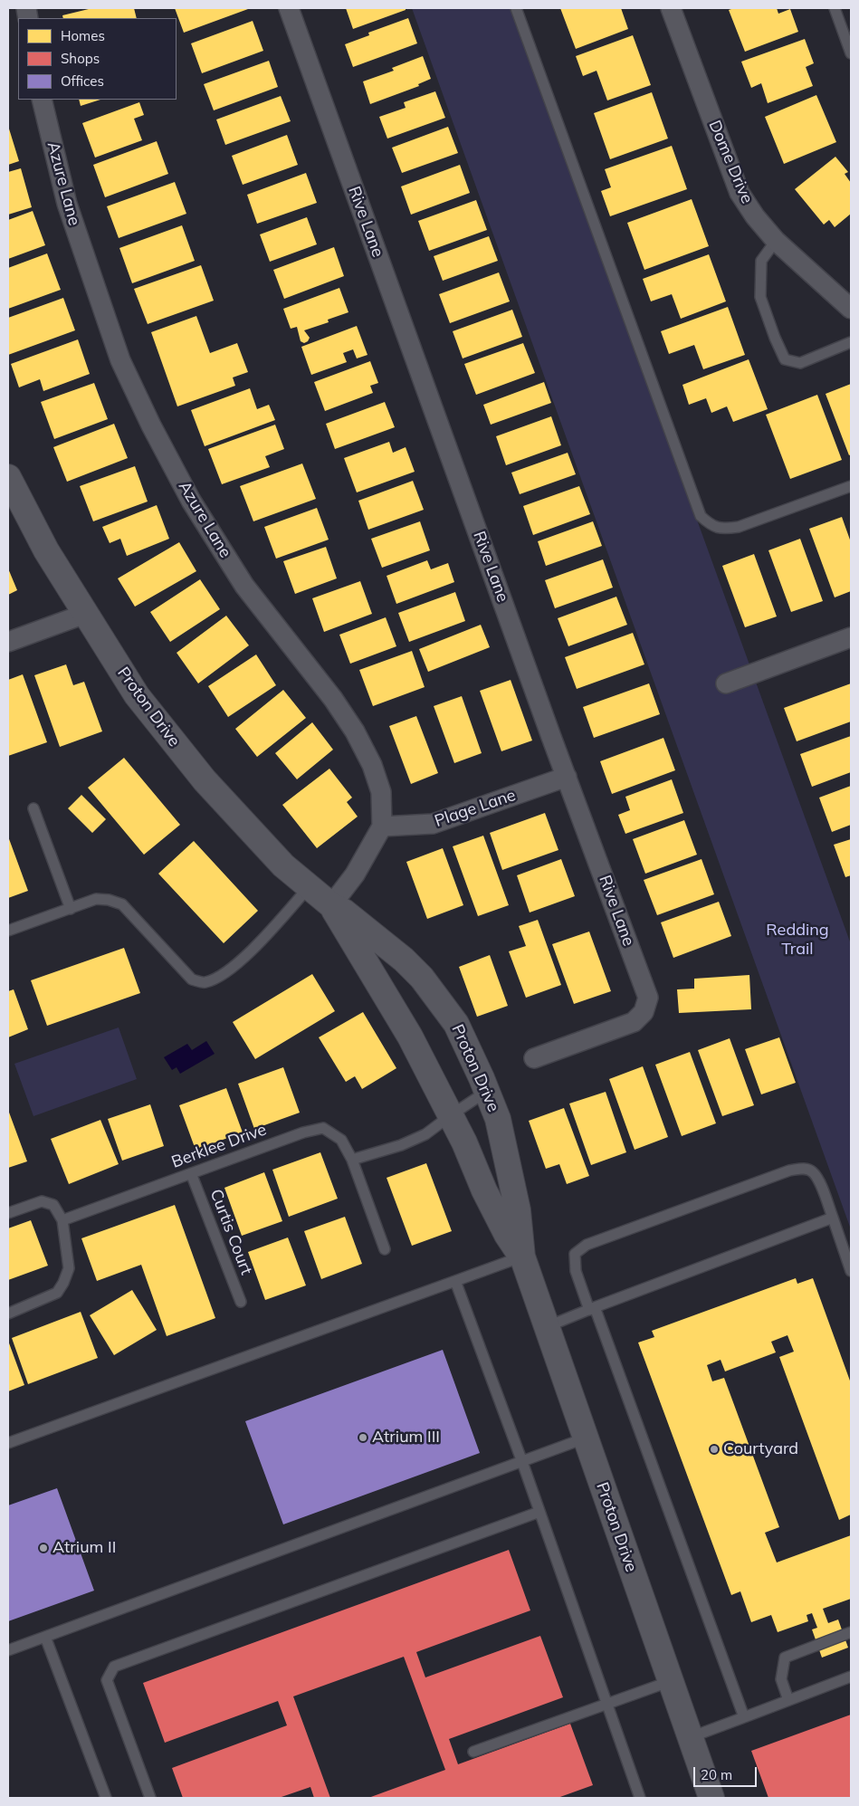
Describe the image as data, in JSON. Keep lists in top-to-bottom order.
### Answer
{
  "streets": {
    "street": [
      "Dome Drive",
      "Azure Lane",
      "Rive Lane",
      "Proton Drive",
      "Plage Lane"
    ],
    "lane": ["Berklee Drive", "Curtis Court"]
  },
  "crossings": [
    ["Azure Lane", "Plage Lane"],
    ["Rive Lane", "Plage Lane"],
    ["Berklee Drive", "Curtis Court"]
  ],
  "parks": ["Redding Trail"],
  "places": ["Atrium III", "Courtyard", "Atrium II"],
  "legend": ["Homes", "Shops", "Offices"],
  "scale_bar": "20 m"
}
